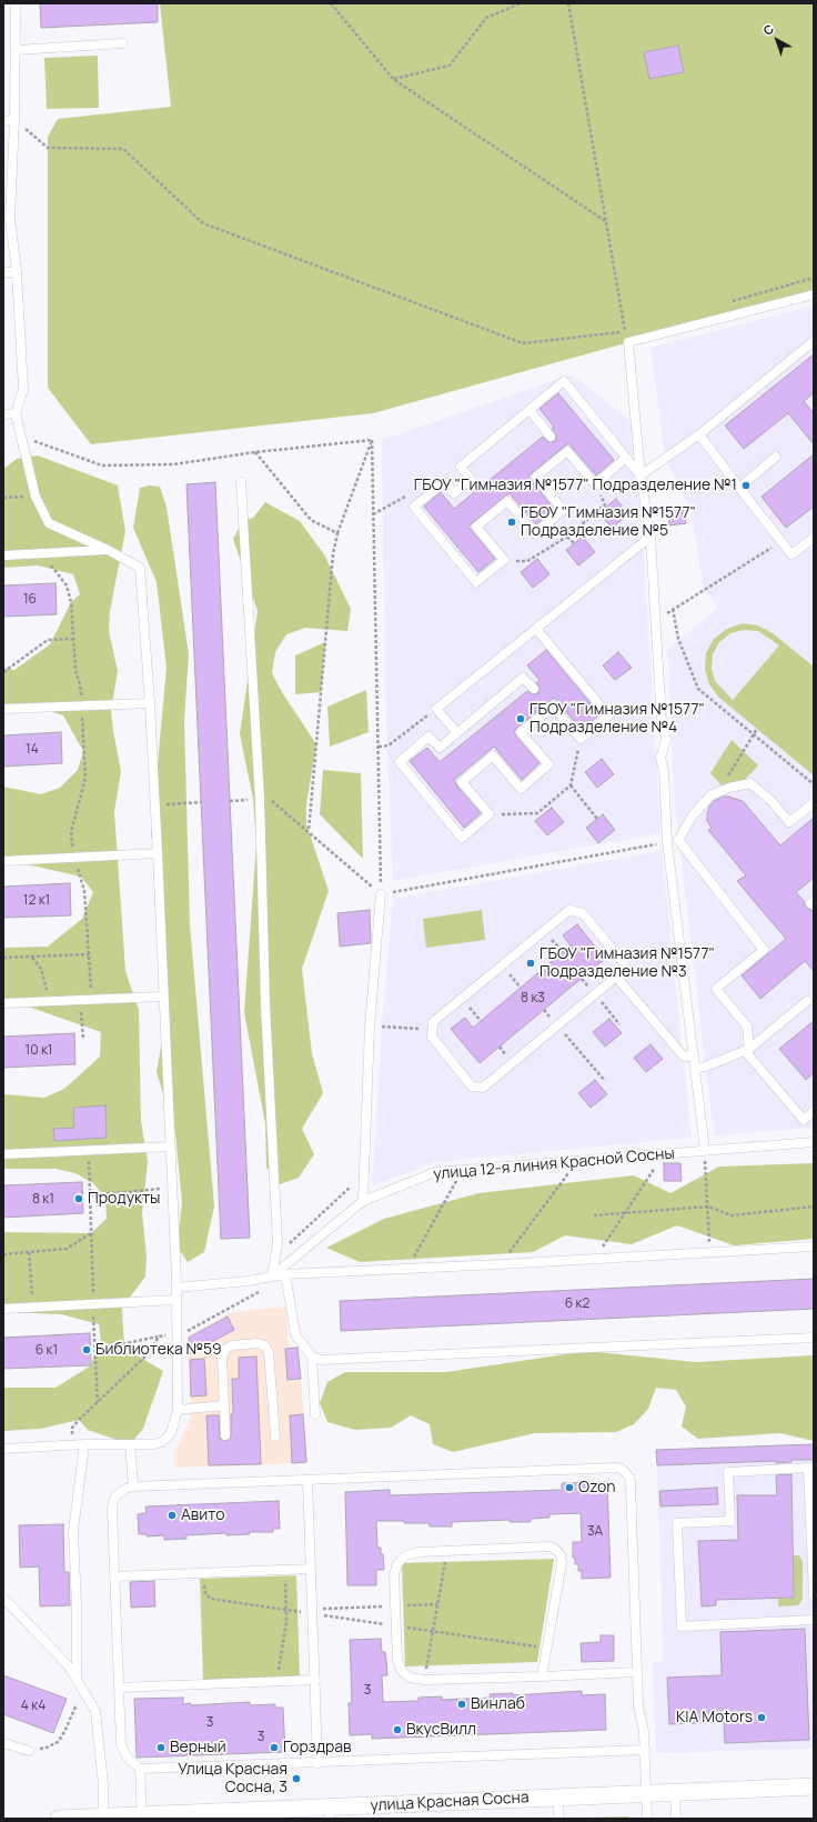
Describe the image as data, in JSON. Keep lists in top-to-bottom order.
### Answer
{
  "streets": {
    "street": ["улица Красная Сосна"],
    "lane": ["улица 12-я линия Красной Сосны"]
  },
  "places": [
    "ГБОУ \"Гимназия №1577\" Подразделение №1",
    "ГБОУ \"Гимназия №1577\" Подразделение №5",
    "ГБОУ \"Гимназия №1577\" Подразделение №4",
    "ГБОУ \"Гимназия №1577\" Подразделение №3",
    "Продукты",
    "Библиотека №59",
    "Ozon",
    "Авито",
    "Винлаб",
    "KIA Motors",
    "ВкусВилл",
    "Верный",
    "Горздрав",
    "Улица Красная Сосна, 3"
  ],
  "house_numbers": [
    "16",
    "14",
    "12 к1",
    "8 к3",
    "10 к1",
    "8 к1",
    "6 к2",
    "6 к1",
    "3А",
    "3",
    "4 к4",
    "3",
    "3"
  ],
  "north": "top left"
}
